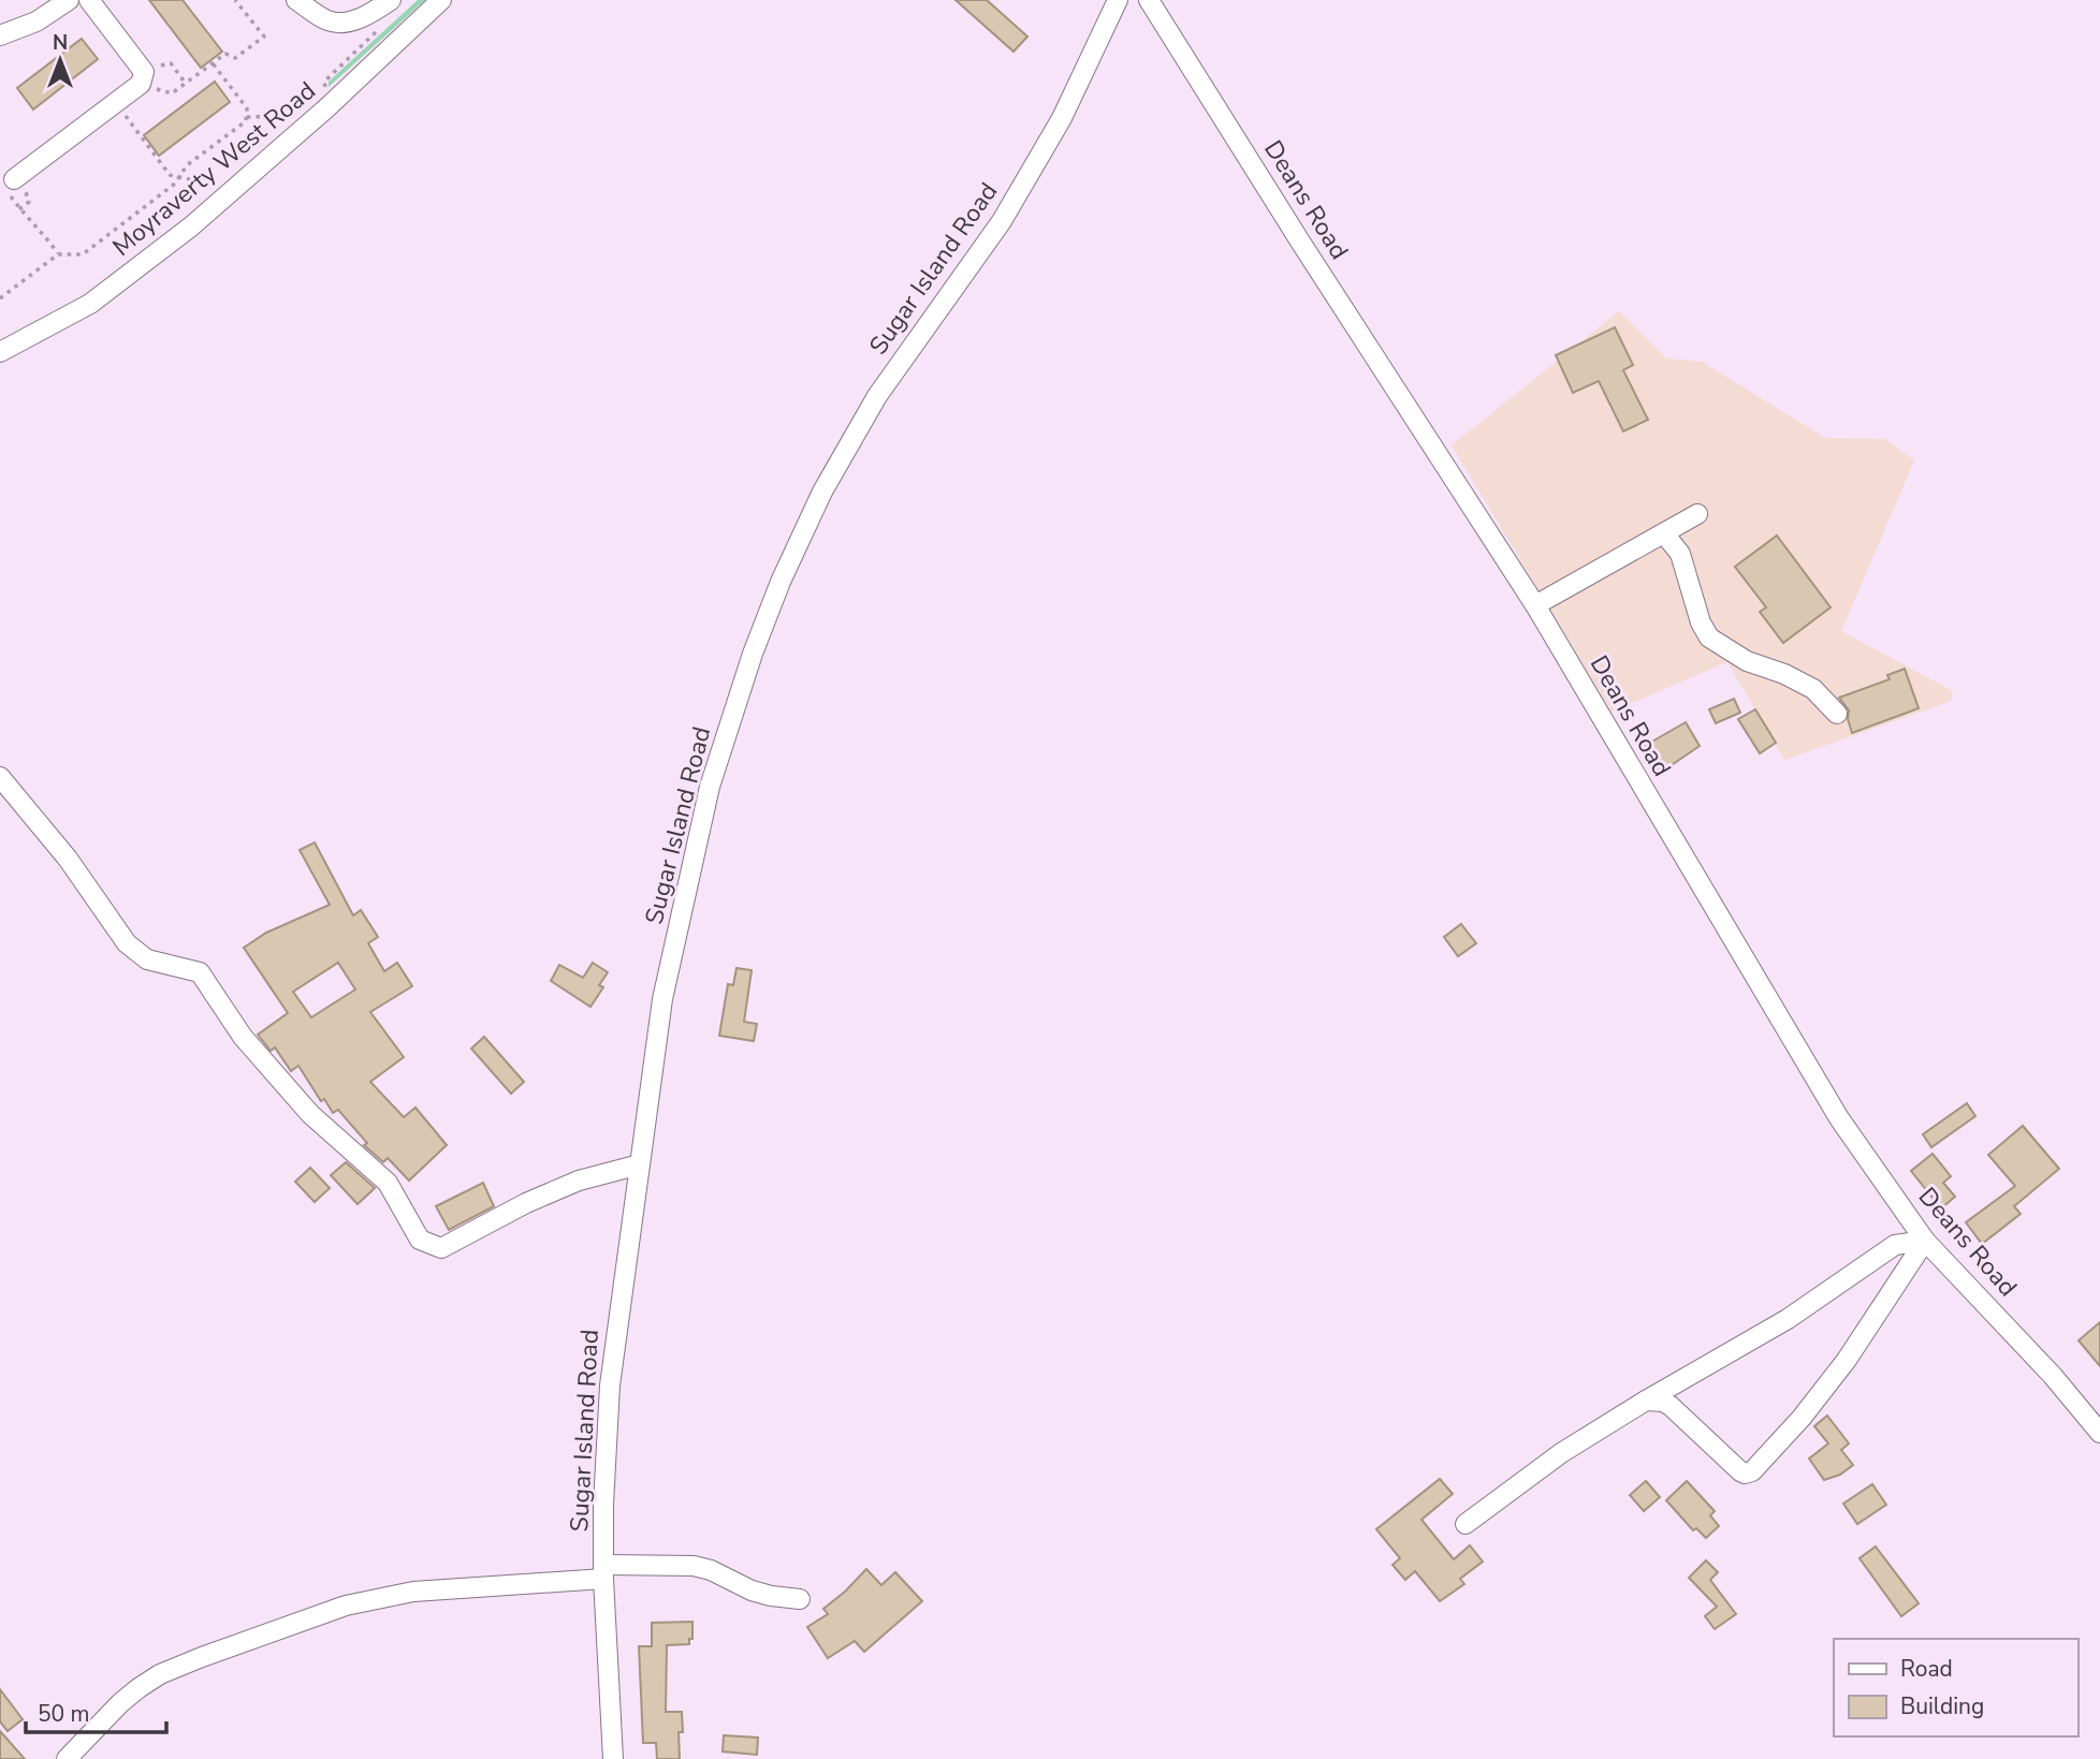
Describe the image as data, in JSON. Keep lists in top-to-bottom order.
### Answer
{
  "streets": {
    "street": ["Moyraverty West Road", "Deans Road", "Sugar Island Road"]
  },
  "legend": ["Road", "Building"],
  "scale_bar": "50 m",
  "north": "top"
}
